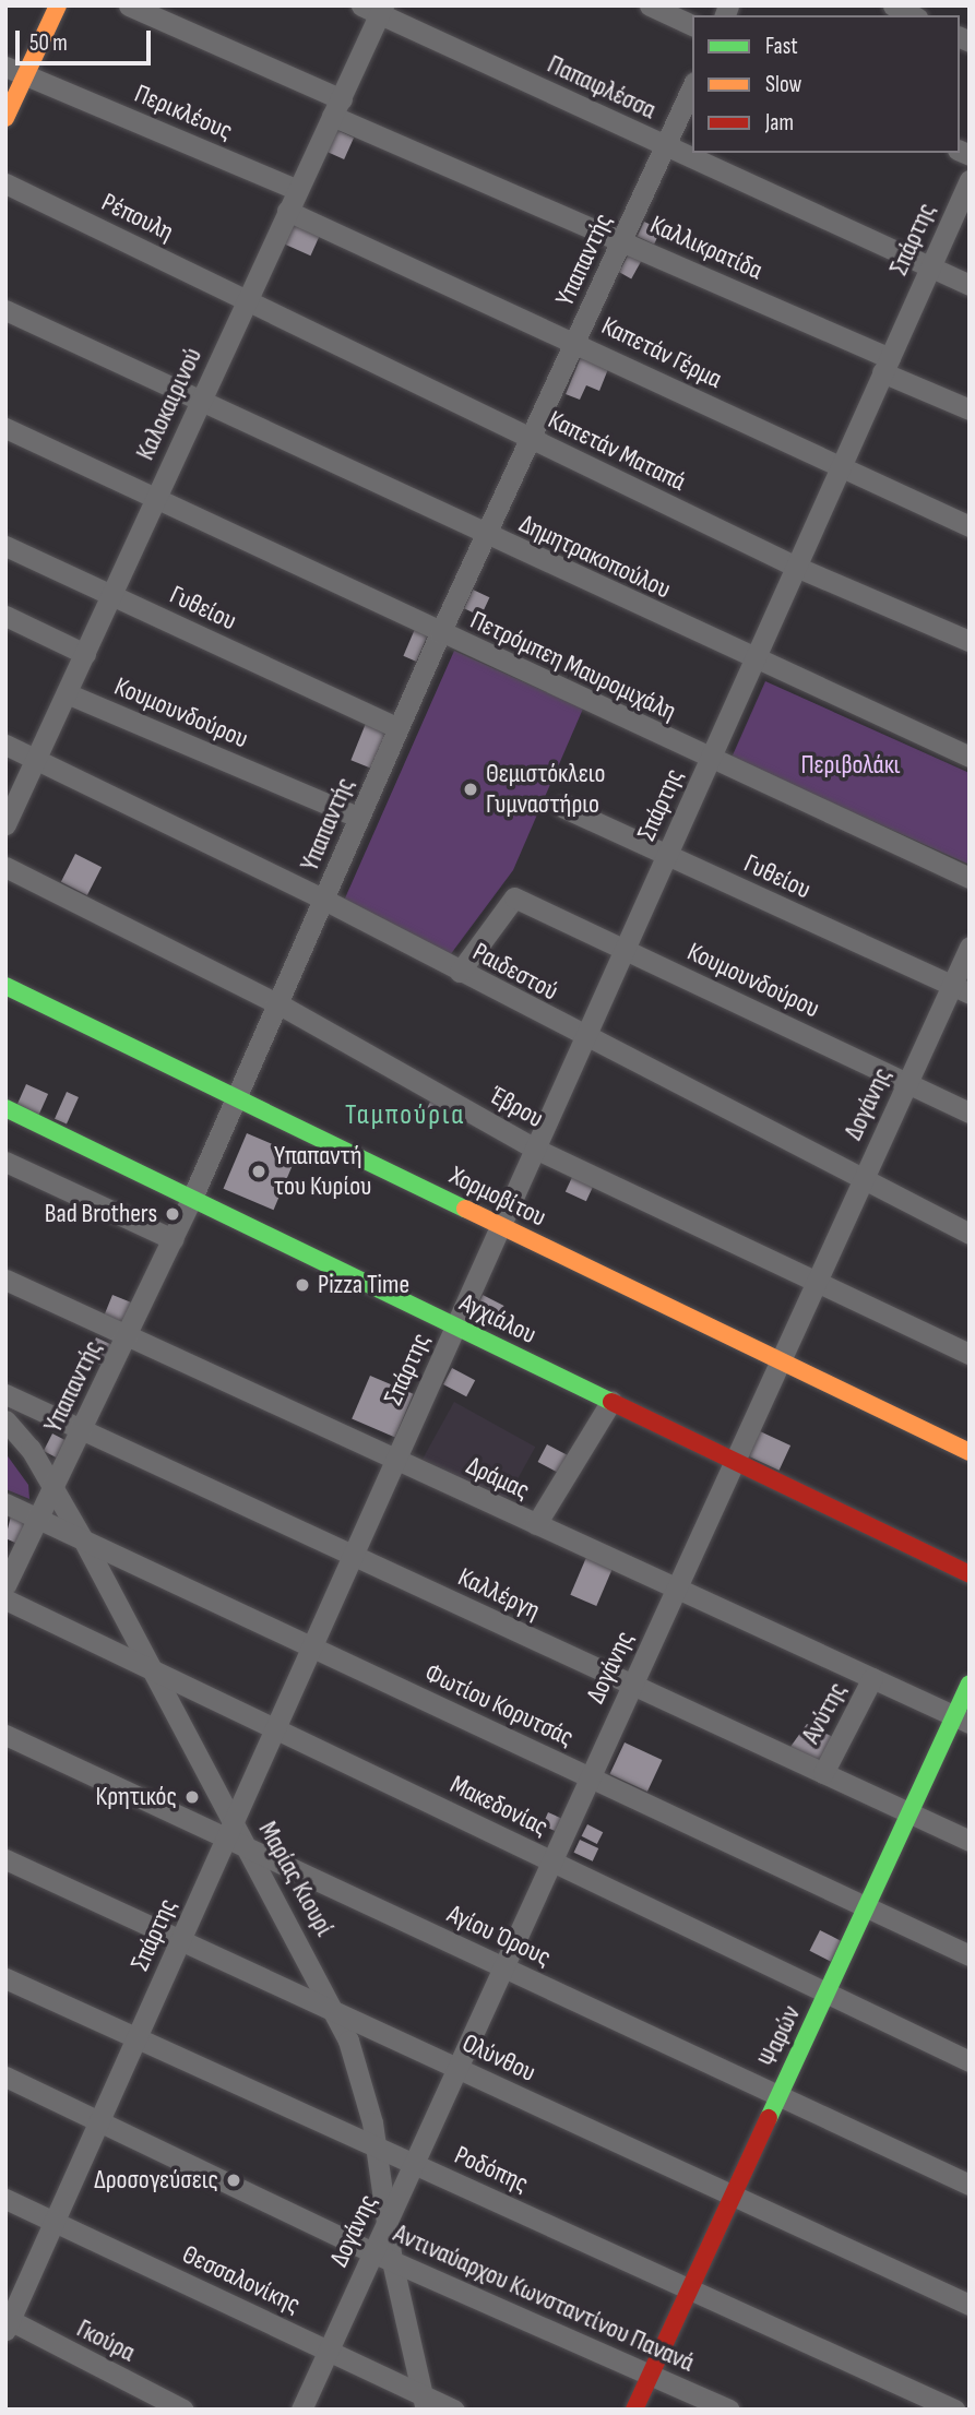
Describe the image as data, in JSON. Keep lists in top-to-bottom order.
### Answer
{
  "streets": {
    "main road": ["Χορμοβίτου", "Αγχιάλου", "Ψαρών"],
    "street": [
      "Παπαφλέσσα",
      "Περικλέους",
      "Ρέπουλη",
      "Σπάρτης",
      "Καλλικρατίδα",
      "Υπαπαντής",
      "Καπετάν Γέρμα",
      "Καλοκαιρινού",
      "Καπετάν Ματαπά",
      "Δημητρακοπούλου",
      "Γυθείου",
      "Πετρόμπεη Μαυρομιχάλη",
      "Κουμουνδούρου",
      "Ραιδεστού",
      "Δογάνης",
      "Έβρου",
      "Δράμας",
      "Καλλέργη",
      "Φωτίου Κορυτσάς",
      "Ανύτης",
      "Μακεδονίας",
      "Μαρίας Κιουρί",
      "Αγίου Όρους",
      "Ολύνθου",
      "Ροδόπης",
      "Θεσσαλονίκης",
      "Αντιναύαρχου Κωνσταντίνου Πανανά",
      "Γκούρα"
    ]
  },
  "crossings": [
    ["Παπαφλέσσα", "Σπάρτης"],
    ["Παπαφλέσσα", "Υπαπαντής"],
    ["Παπαφλέσσα", "Καλοκαιρινού"],
    ["Περικλέους", "Καλοκαιρινού"],
    ["Ρέπουλη", "Καλοκαιρινού"],
    ["Ρέπουλη", "Καπετάν Ματαπά"],
    ["Σπάρτης", "Καλλικρατίδα"],
    ["Σπάρτης", "Καπετάν Γέρμα"],
    ["Σπάρτης", "Καπετάν Ματαπά"],
    ["Σπάρτης", "Δημητρακοπούλου"],
    ["Σπάρτης", "Γυθείου"],
    ["Σπάρτης", "Πετρόμπεη Μαυρομιχάλη"],
    ["Σπάρτης", "Κουμουνδούρου"],
    ["Σπάρτης", "Ραιδεστού"],
    ["Σπάρτης", "Έβρου"],
    ["Σπάρτης", "Χορμοβίτου"],
    ["Σπάρτης", "Αγχιάλου"],
    ["Σπάρτης", "Δράμας"],
    ["Σπάρτης", "Καλλέργη"],
    ["Σπάρτης", "Φωτίου Κορυτσάς"],
    ["Σπάρτης", "Μακεδονίας"],
    ["Σπάρτης", "Μαρίας Κιουρί"],
    ["Σπάρτης", "Ολύνθου"],
    ["Σπάρτης", "Ροδόπης"],
    ["Σπάρτης", "Θεσσαλονίκης"],
    ["Σπάρτης", "Αντιναύαρχου Κωνσταντίνου Πανανά"],
    ["Σπάρτης", "Γκούρα"],
    ["Καλλικρατίδα", "Υπαπαντής"],
    ["Καλλικρατίδα", "Καλοκαιρινού"],
    ["Υπαπαντής", "Καπετάν Γέρμα"],
    ["Υπαπαντής", "Καπετάν Ματαπά"],
    ["Υπαπαντής", "Δημητρακοπούλου"],
    ["Υπαπαντής", "Γυθείου"],
    ["Υπαπαντής", "Πετρόμπεη Μαυρομιχάλη"],
    ["Υπαπαντής", "Κουμουνδούρου"],
    ["Υπαπαντής", "Ραιδεστού"],
    ["Υπαπαντής", "Έβρου"],
    ["Υπαπαντής", "Χορμοβίτου"],
    ["Υπαπαντής", "Αγχιάλου"],
    ["Υπαπαντής", "Δράμας"],
    ["Υπαπαντής", "Καλλέργη"],
    ["Υπαπαντής", "Φωτίου Κορυτσάς"],
    ["Υπαπαντής", "Μαρίας Κιουρί"],
    ["Καπετάν Γέρμα", "Καλοκαιρινού"],
    ["Καλοκαιρινού", "Καπετάν Ματαπά"],
    ["Καλοκαιρινού", "Δημητρακοπούλου"],
    ["Καλοκαιρινού", "Γυθείου"],
    ["Καλοκαιρινού", "Πετρόμπεη Μαυρομιχάλη"],
    ["Καλοκαιρινού", "Κουμουνδούρου"],
    ["Καλοκαιρινού", "Ραιδεστού"],
    ["Γυθείου", "Δογάνης"],
    ["Κουμουνδούρου", "Ραιδεστού"],
    ["Κουμουνδούρου", "Δογάνης"],
    ["Ραιδεστού", "Δογάνης"],
    ["Δογάνης", "Έβρου"],
    ["Δογάνης", "Χορμοβίτου"],
    ["Δογάνης", "Αγχιάλου"],
    ["Δογάνης", "Δράμας"],
    ["Δογάνης", "Καλλέργη"],
    ["Δογάνης", "Φωτίου Κορυτσάς"],
    ["Δογάνης", "Μακεδονίας"],
    ["Δογάνης", "Μαρίας Κιουρί"],
    ["Δογάνης", "Αγίου Όρους"],
    ["Δογάνης", "Ολύνθου"],
    ["Δογάνης", "Ροδόπης"],
    ["Δογάνης", "Θεσσαλονίκης"],
    ["Δογάνης", "Αντιναύαρχου Κωνσταντίνου Πανανά"],
    ["Δράμας", "Ανύτης"],
    ["Δράμας", "Ψαρών"],
    ["Καλλέργη", "Ανύτης"],
    ["Καλλέργη", "Ψαρών"],
    ["Φωτίου Κορυτσάς", "Μαρίας Κιουρί"],
    ["Φωτίου Κορυτσάς", "Ψαρών"],
    ["Μακεδονίας", "Μαρίας Κιουρί"],
    ["Μακεδονίας", "Ψαρών"],
    ["Μαρίας Κιουρί", "Αγίου Όρους"],
    ["Μαρίας Κιουρί", "Ολύνθου"],
    ["Μαρίας Κιουρί", "Ροδόπης"],
    ["Αγίου Όρους", "Ψαρών"],
    ["Ψαρών", "Ολύνθου"],
    ["Ψαρών", "Ροδόπης"],
    ["Ψαρών", "Αντιναύαρχου Κωνσταντίνου Πανανά"]
  ],
  "districts": ["Ταμπούρια"],
  "parks": ["Περιβολάκι"],
  "places": [
    "Θεμιστόκλειο Γυμναστήριο",
    "Υπαπαντή του Κυρίου",
    "Bad Brothers",
    "Pizza Time",
    "Κρητικός",
    "Δροσογεύσεις"
  ],
  "legend": ["Fast", "Slow", "Jam"],
  "scale_bar": "50 m"
}
